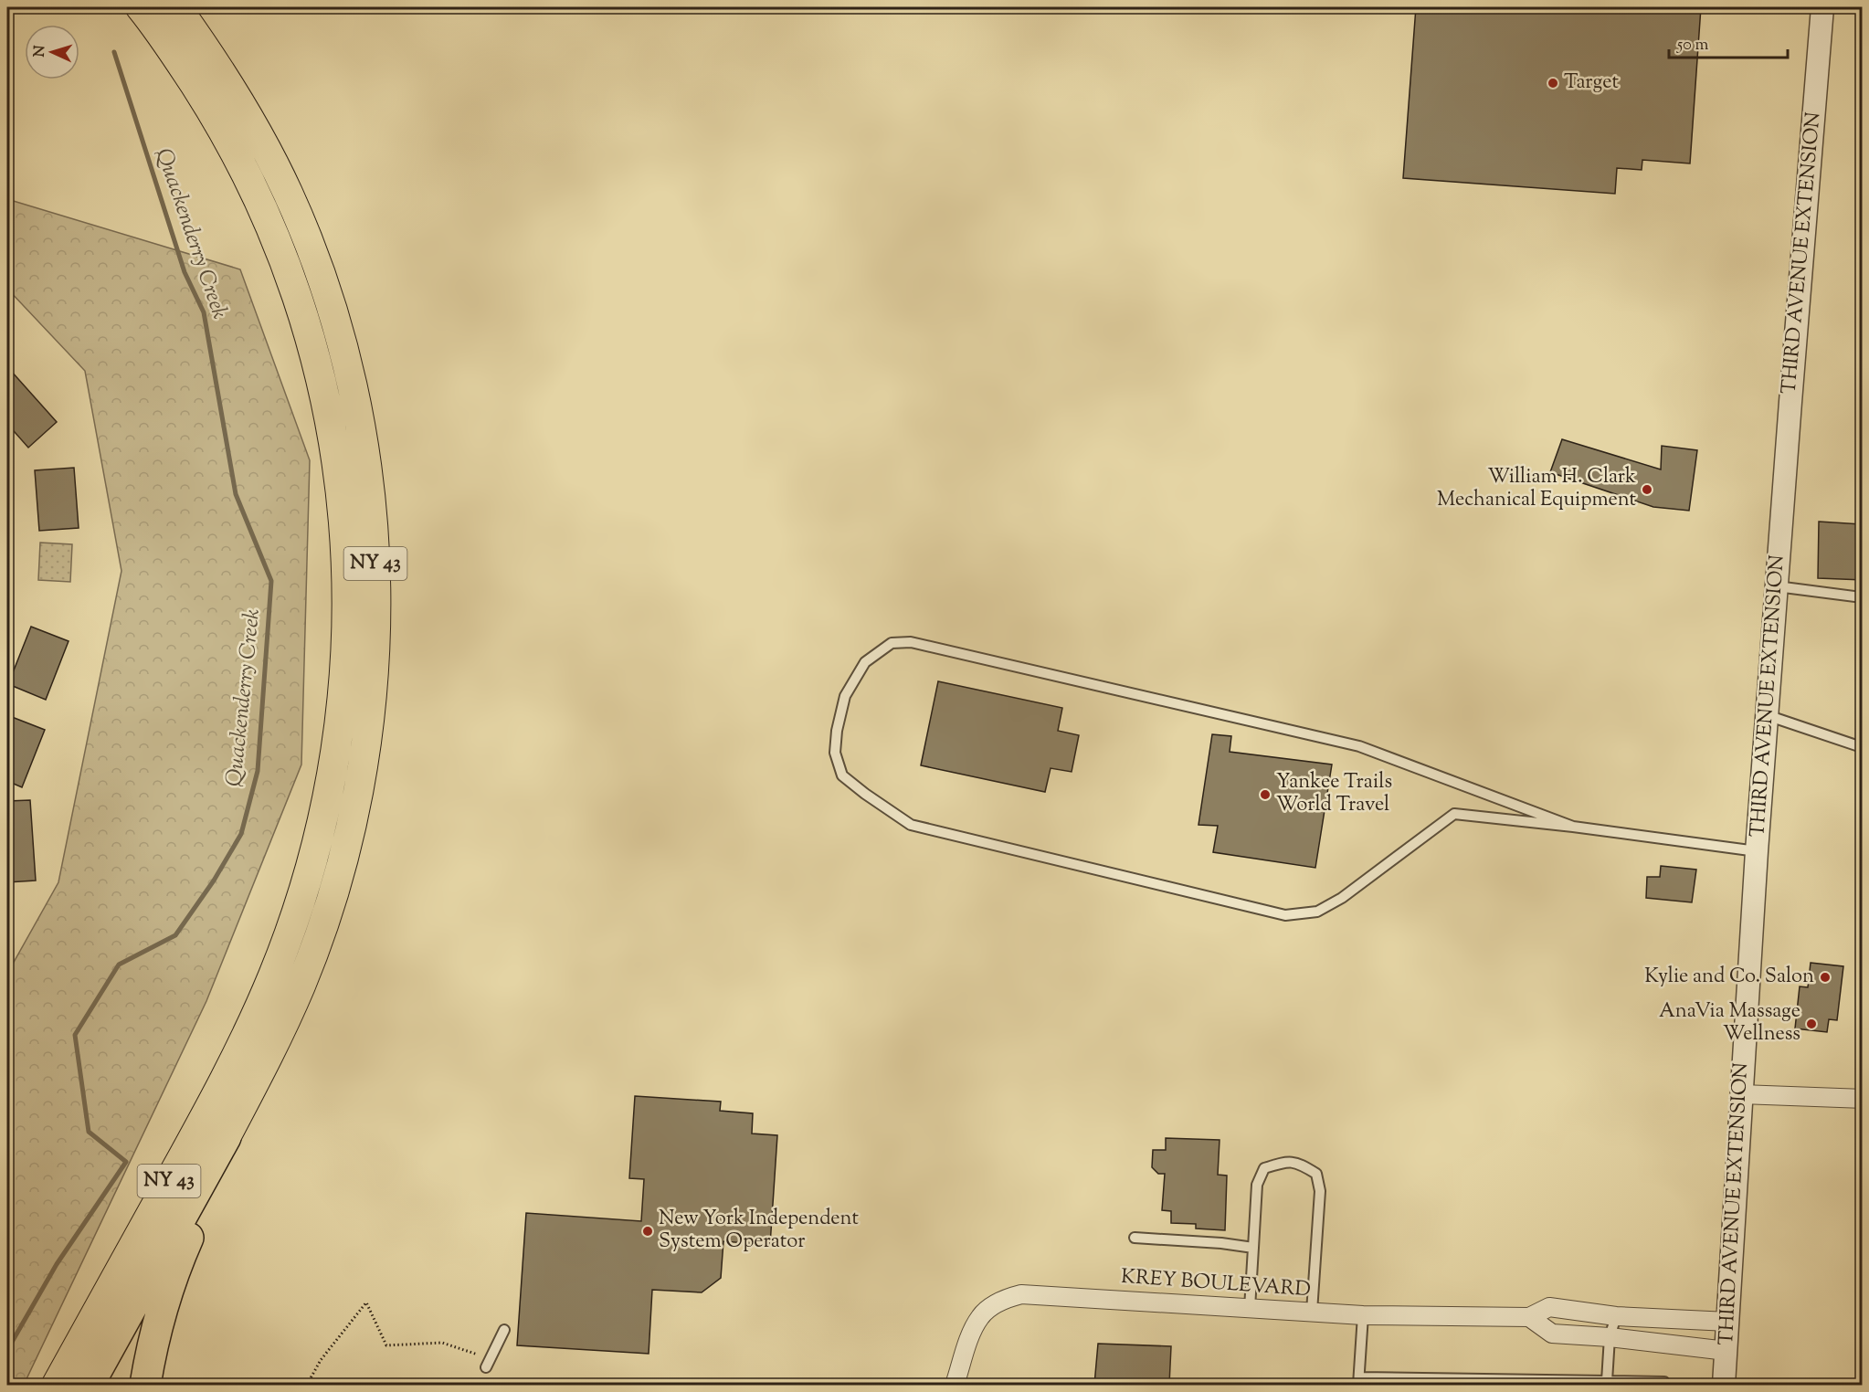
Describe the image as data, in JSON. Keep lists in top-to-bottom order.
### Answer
{
  "streets": {
    "main road": ["NY 43"],
    "street": ["THIRD AVENUE EXTENSION", "KREY BOULEVARD"]
  },
  "crossings": [
    ["THIRD AVENUE EXTENSION", "KREY BOULEVARD"]
  ],
  "water": ["Quackenderry Creek"],
  "places": [
    "Target",
    "William H. Clark Mechanical Equipment",
    "Yankee Trails World Travel",
    "Kylie and Co. Salon",
    "AnaVia Massage Wellness",
    "New York Independent System Operator"
  ],
  "scale_bar": "50 m",
  "north": "left"
}
